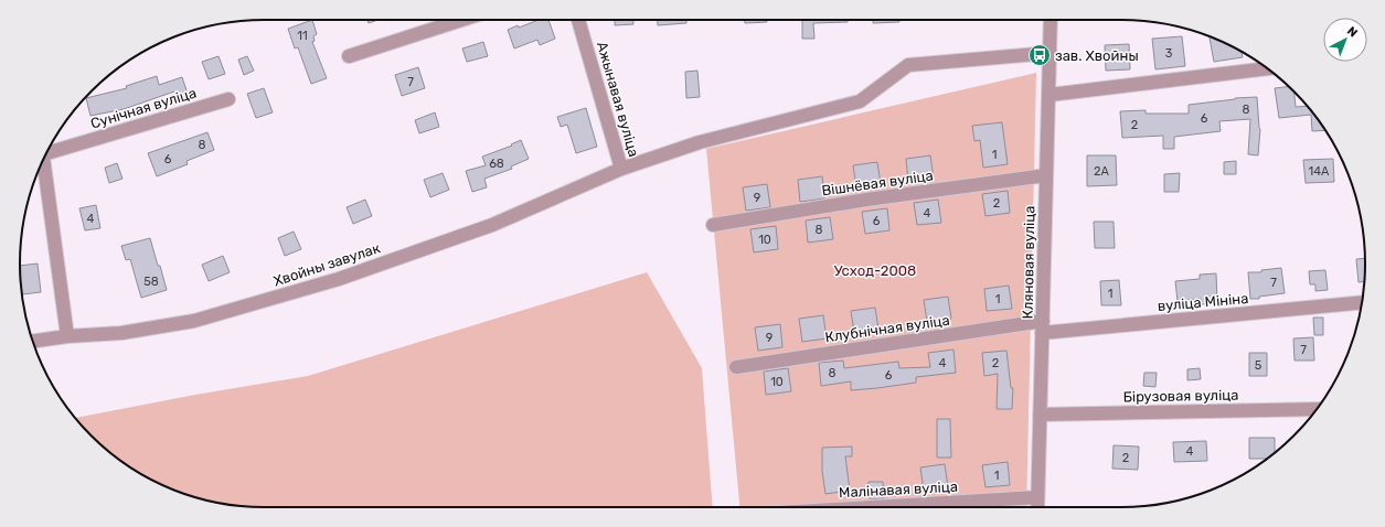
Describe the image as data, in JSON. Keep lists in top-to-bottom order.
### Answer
{
  "streets": {
    "street": [
      "Ажынавая вуліца",
      "Сунічная вуліца",
      "Вішнёвая вуліца",
      "Кляновая вуліца",
      "Хвойны завулак",
      "вуліца Мініна",
      "Клубнічная вуліца",
      "Бірузовая вуліца",
      "Малінавая вуліца"
    ]
  },
  "crossings": [
    ["Ажынавая вуліца", "Хвойны завулак"],
    ["Сунічная вуліца", "Хвойны завулак"],
    ["Вішнёвая вуліца", "Кляновая вуліца"],
    ["Кляновая вуліца", "Хвойны завулак"],
    ["Кляновая вуліца", "вуліца Мініна"],
    ["Кляновая вуліца", "Клубнічная вуліца"],
    ["Кляновая вуліца", "Бірузовая вуліца"],
    ["Кляновая вуліца", "Малінавая вуліца"],
    ["вуліца Мініна", "Клубнічная вуліца"]
  ],
  "parks": ["Усход-2008"],
  "places": {
    "bus stop": ["зав. Хвойны"]
  },
  "house_numbers": [
    "11",
    "3",
    "7",
    "8",
    "6",
    "2",
    "8",
    "1",
    "6",
    "68",
    "2А",
    "14А",
    "9",
    "2",
    "4",
    "4",
    "6",
    "8",
    "10",
    "58",
    "7",
    "1",
    "1",
    "9",
    "7",
    "4",
    "2",
    "5",
    "8",
    "6",
    "10",
    "4",
    "2",
    "1"
  ],
  "north": "top right"
}
